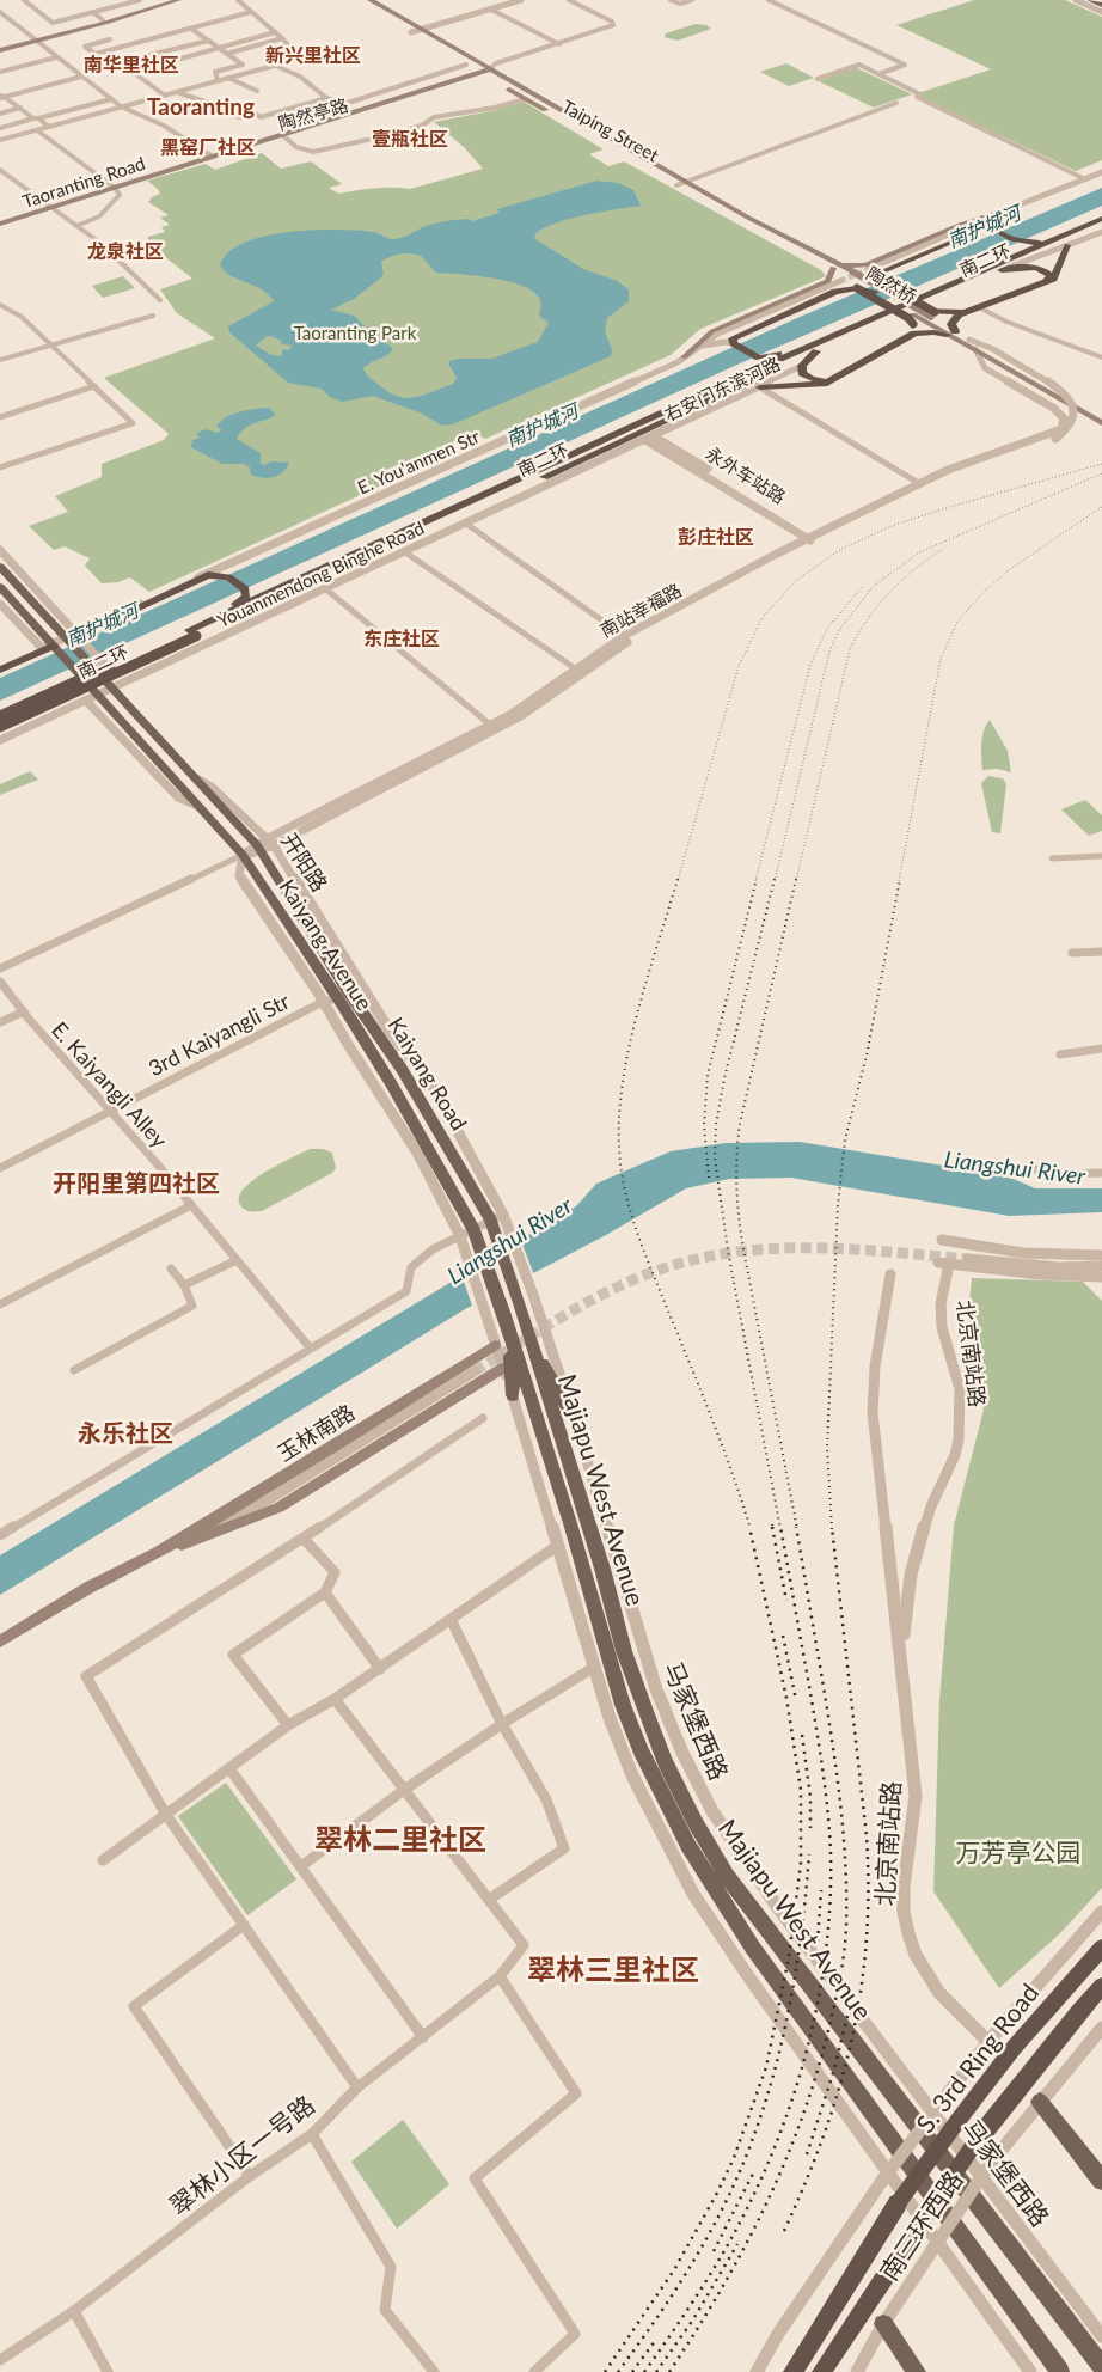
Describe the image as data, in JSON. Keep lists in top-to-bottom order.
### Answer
{
  "streets": {
    "highway": ["南二环", "S. 3rd Ring Road"],
    "main road": [
      "陶然亭路",
      "Taiping Street",
      "Taoranting Road",
      "陶然桥",
      "Kaiyang Avenue",
      "Kaiyang Road",
      "玉林南路",
      "Majiapu West Avenue"
    ],
    "street": [
      "右安门东滨河路",
      "E. You'anmen Str",
      "永外车站路",
      "Youanmendong Binghe Road",
      "南站幸福路",
      "开阳路",
      "3rd Kaiyangli Str",
      "E. Kaiyangli Alley",
      "北京南站路",
      "马家堡西路",
      "翠林小区一号路",
      "南三环西路"
    ]
  },
  "crossings": [
    ["陶然亭路", "Taiping Street"],
    ["陶然亭路", "Taoranting Road"],
    ["Taiping Street", "陶然桥"],
    ["Taiping Street", "E. You'anmen Str"],
    ["陶然桥", "E. You'anmen Str"],
    ["右安门东滨河路", "永外车站路"],
    ["右安门东滨河路", "Youanmendong Binghe Road"],
    ["永外车站路", "Youanmendong Binghe Road"],
    ["永外车站路", "南站幸福路"],
    ["Youanmendong Binghe Road", "Kaiyang Avenue"],
    ["Youanmendong Binghe Road", "Kaiyang Road"],
    ["南站幸福路", "开阳路"],
    ["南站幸福路", "Kaiyang Road"],
    ["开阳路", "3rd Kaiyangli Str"],
    ["开阳路", "Kaiyang Road"],
    ["开阳路", "Majiapu West Avenue"],
    ["开阳路", "马家堡西路"],
    ["Kaiyang Avenue", "3rd Kaiyangli Str"],
    ["Kaiyang Avenue", "Kaiyang Road"],
    ["Kaiyang Avenue", "Majiapu West Avenue"],
    ["3rd Kaiyangli Str", "Kaiyang Road"],
    ["3rd Kaiyangli Str", "E. Kaiyangli Alley"],
    ["Kaiyang Road", "Majiapu West Avenue"],
    ["Kaiyang Road", "马家堡西路"],
    ["玉林南路", "Majiapu West Avenue"],
    ["Majiapu West Avenue", "马家堡西路"]
  ],
  "districts": [
    "新兴里社区",
    "南华里社区",
    "Taoranting",
    "壹瓶社区",
    "黑窑厂社区",
    "龙泉社区",
    "彭庄社区",
    "东庄社区",
    "开阳里第四社区",
    "永乐社区",
    "翠林二里社区",
    "翠林三里社区"
  ],
  "water": ["南护城河", "Liangshui River"],
  "parks": ["Taoranting Park", "万芳亭公园"]
}
